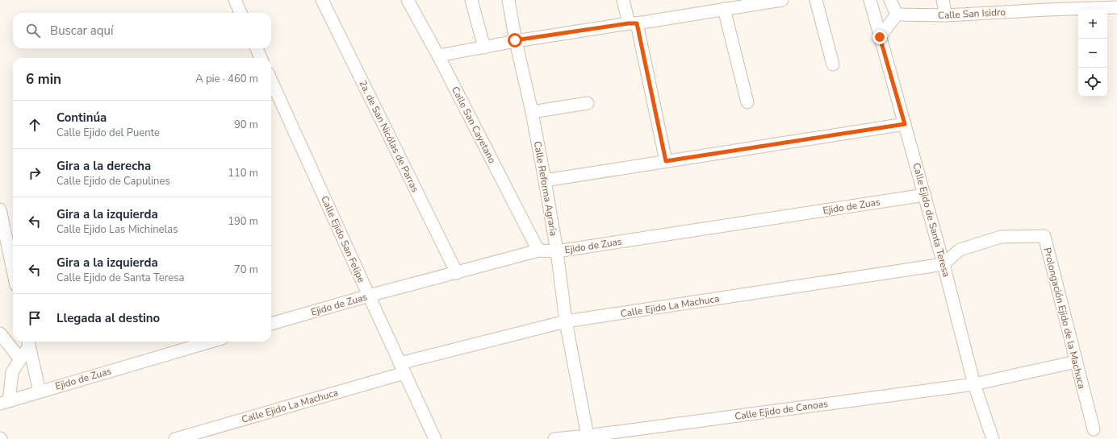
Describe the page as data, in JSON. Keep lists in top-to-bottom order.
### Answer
{
  "streets": {
    "street": [
      "Calle San Isidro",
      "Calle San Cayetano",
      "2a. de San Nicólas de Parras",
      "Calle Reforma Agraria",
      "Ejido de Zuas",
      "Calle Ejido de Santa Teresa",
      "Calle Ejido San Felipe",
      "Calle Ejido La Machuca",
      "Prolongación Ejido de la Machuca",
      "Calle Ejido de Canoas"
    ]
  },
  "crossings": [
    ["Calle San Cayetano", "Ejido de Zuas"],
    ["2a. de San Nicólas de Parras", "Ejido de Zuas"],
    ["Calle Reforma Agraria", "Ejido de Zuas"],
    ["Calle Reforma Agraria", "Calle Ejido La Machuca"],
    ["Calle Reforma Agraria", "Calle Ejido de Canoas"],
    ["Ejido de Zuas", "Calle Ejido de Santa Teresa"],
    ["Ejido de Zuas", "Calle Ejido San Felipe"],
    ["Calle Ejido de Santa Teresa", "Calle Ejido La Machuca"],
    ["Calle Ejido de Santa Teresa", "Prolongación Ejido de la Machuca"],
    ["Calle Ejido de Santa Teresa", "Calle Ejido de Canoas"],
    ["Calle Ejido San Felipe", "Calle Ejido La Machuca"],
    ["Calle Ejido La Machuca", "Prolongación Ejido de la Machuca"],
    ["Prolongación Ejido de la Machuca", "Calle Ejido de Canoas"]
  ],
  "page": {
    "map_buttons": ["+", "−"],
    "search": "Buscar aquí",
    "heading": ["6 min", "A pie · 460 m"],
    "list": [
      ["Continúa", "Calle Ejido del Puente", "90 m"],
      ["Gira a la derecha", "Calle Ejido de Capulines", "110 m"],
      ["Gira a la izquierda", "Calle Ejido Las Michinelas", "190 m"],
      ["Gira a la izquierda", "Calle Ejido de Santa Teresa", "70 m"],
      "Llegada al destino"
    ]
  }
}
